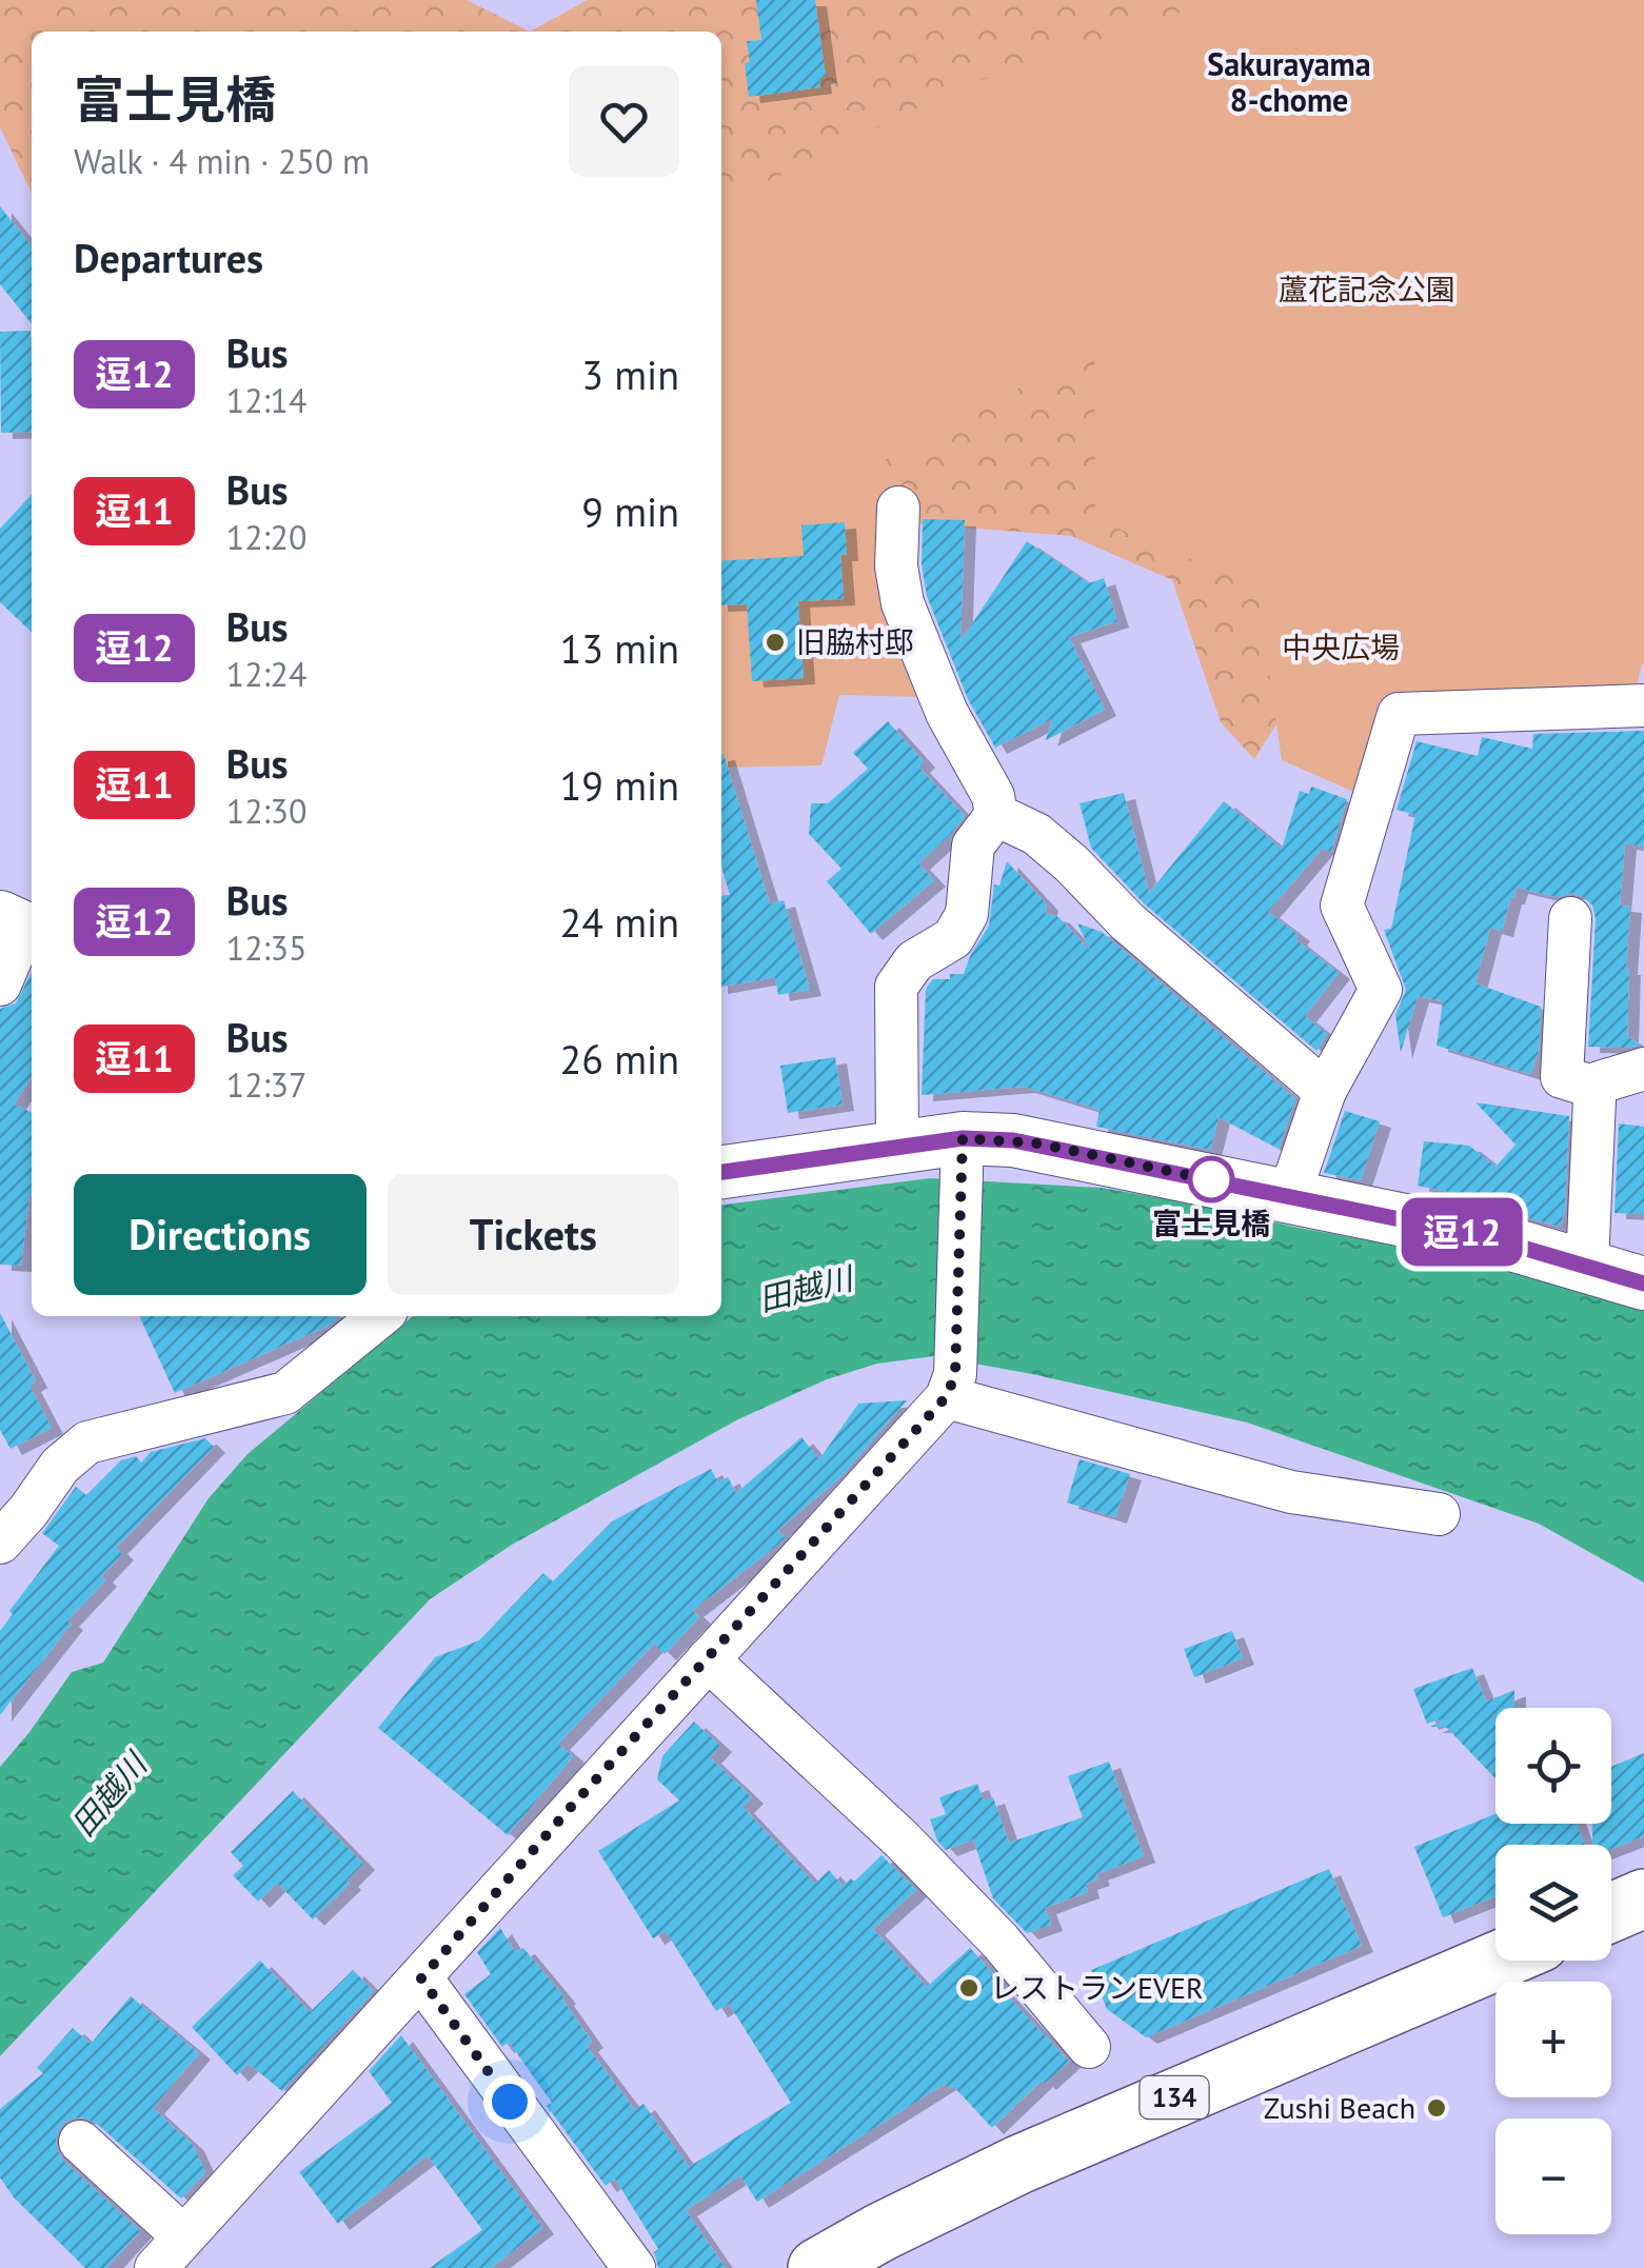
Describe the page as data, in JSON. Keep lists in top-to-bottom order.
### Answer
{
  "streets": {
    "highway": ["134"]
  },
  "districts": ["Sakurayama 8-chome"],
  "water": ["田越川"],
  "parks": ["蘆花記念公園", "中央広場"],
  "places": [
    "旧脇村邸",
    "富士見橋",
    "レストランEVER",
    "Zushi Beach"
  ],
  "lines": ["bus line 逗12"],
  "page": {
    "on_map": "逗12",
    "heading": [
      ["富士見橋", "Walk · 4 min · 250 m"],
      "Departures"
    ],
    "list": [
      {
        "mark": "逗12",
        "name": "Bus",
        "note": "12:14",
        "value": "3 min"
      },
      {
        "mark": "逗11",
        "name": "Bus",
        "note": "12:20",
        "value": "9 min"
      },
      {
        "mark": "逗12",
        "name": "Bus",
        "note": "12:24",
        "value": "13 min"
      },
      {
        "mark": "逗11",
        "name": "Bus",
        "note": "12:30",
        "value": "19 min"
      },
      {
        "mark": "逗12",
        "name": "Bus",
        "note": "12:35",
        "value": "24 min"
      },
      {
        "mark": "逗11",
        "name": "Bus",
        "note": "12:37",
        "value": "26 min"
      }
    ],
    "buttons": ["Directions", "Tickets"],
    "map_buttons": ["+", "−"]
  }
}
